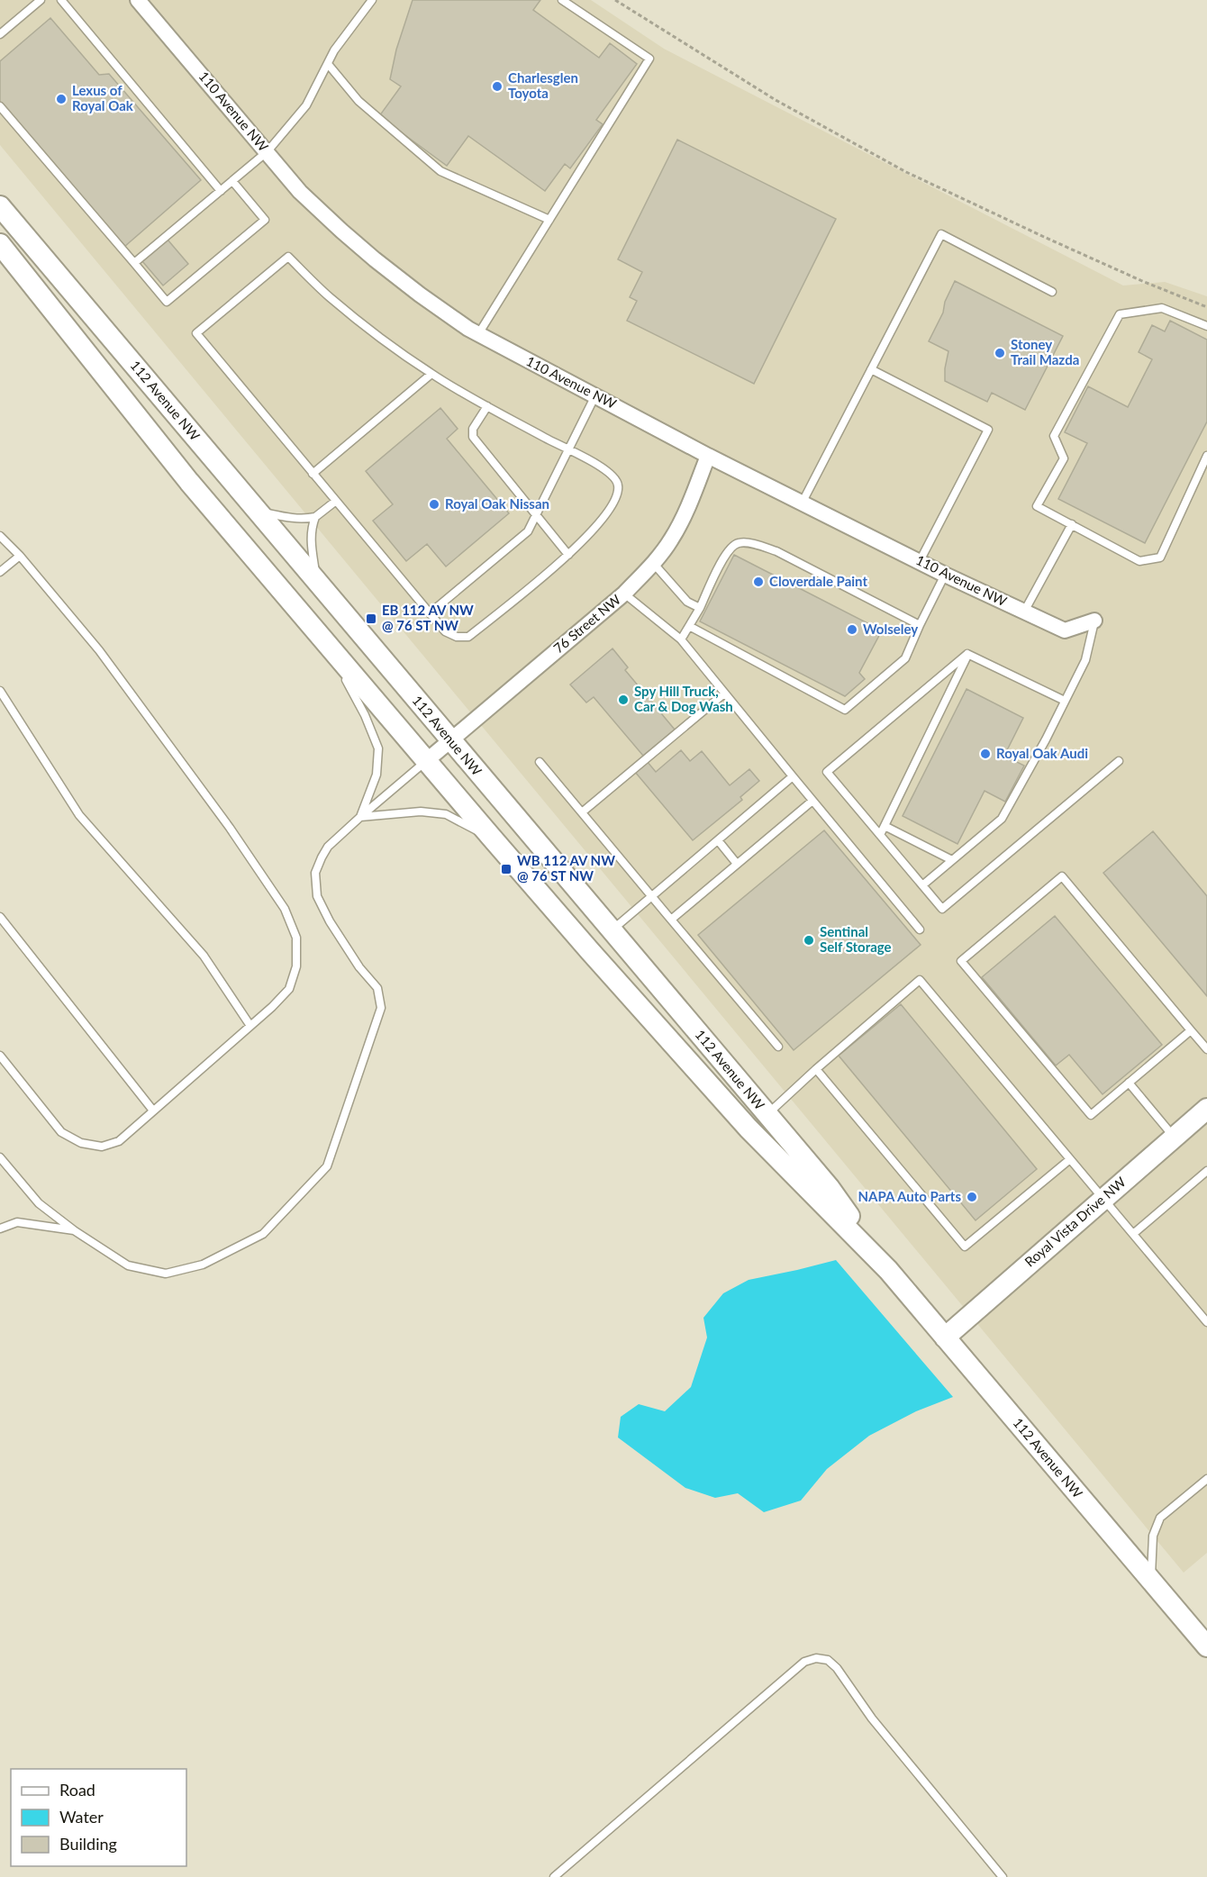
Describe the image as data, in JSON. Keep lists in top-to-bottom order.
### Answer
{
  "streets": {
    "street": [
      "110 Avenue NW",
      "112 Avenue NW",
      "76 Street NW",
      "Royal Vista Drive NW"
    ]
  },
  "crossings": [
    ["110 Avenue NW", "76 Street NW"],
    ["112 Avenue NW", "76 Street NW"],
    ["112 Avenue NW", "Royal Vista Drive NW"]
  ],
  "places": {
    "other": [
      "Charlesglen Toyota",
      "Lexus of Royal Oak",
      "Stoney Trail Mazda",
      "Royal Oak Nissan",
      "Cloverdale Paint",
      "Wolseley",
      "Spy Hill Truck, Car & Dog Wash",
      "Royal Oak Audi",
      "Sentinal Self Storage",
      "NAPA Auto Parts"
    ],
    "transit": ["EB 112 AV NW @ 76 ST NW", "WB 112 AV NW @ 76 ST NW"]
  },
  "legend": ["Road", "Water", "Building"]
}
